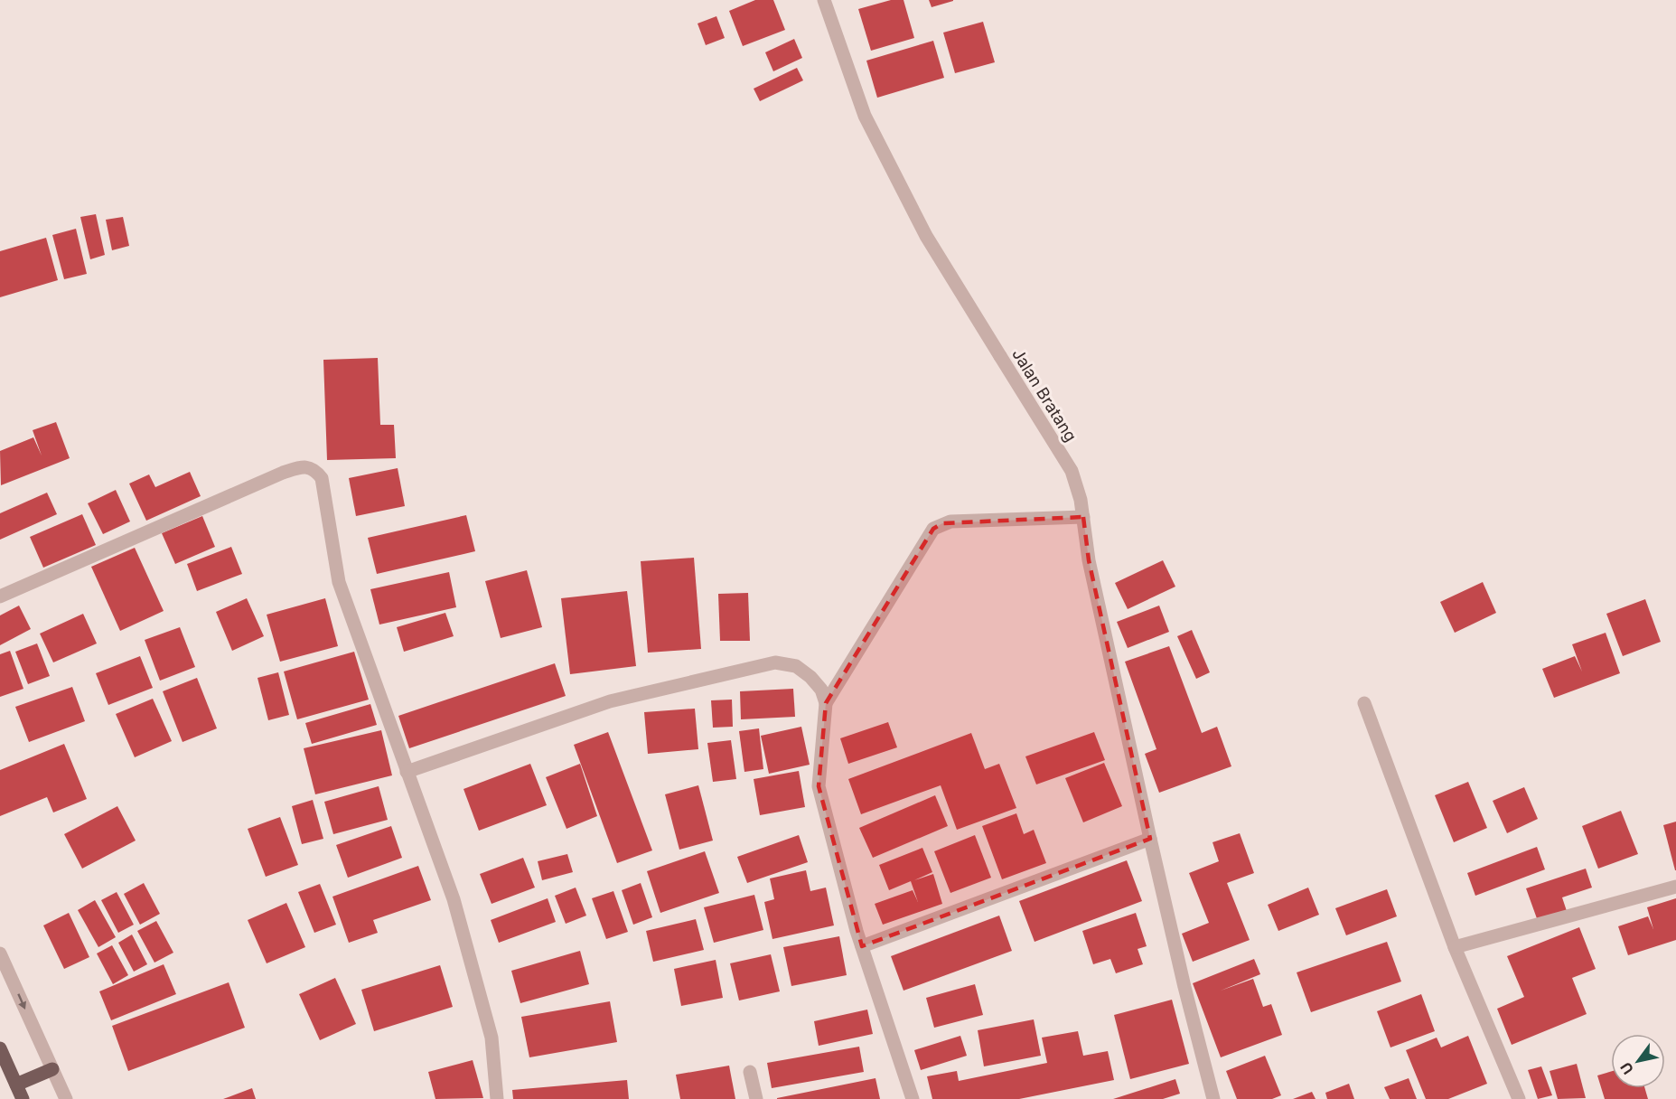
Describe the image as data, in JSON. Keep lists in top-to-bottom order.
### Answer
{
  "streets": {
    "street": ["Jalan Bratang"]
  },
  "north": "bottom left"
}
